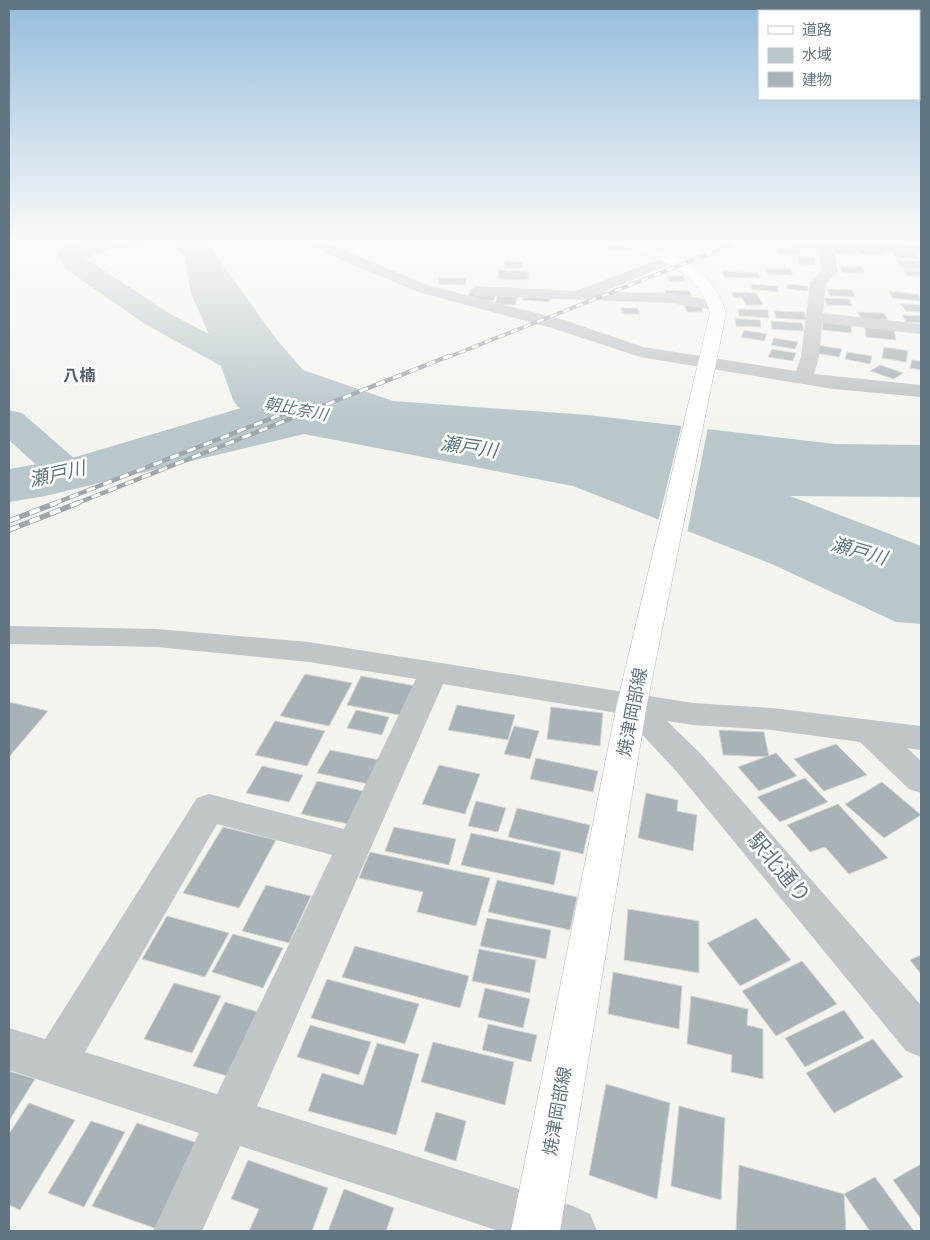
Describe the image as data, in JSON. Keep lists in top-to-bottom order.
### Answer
{
  "streets": {
    "main road": ["焼津岡部線"],
    "street": ["駅北通り"]
  },
  "crossings": [
    ["焼津岡部線", "駅北通り"]
  ],
  "districts": ["八楠"],
  "water": ["朝比奈川", "瀬戸川"],
  "legend": ["道路", "水域", "建物"]
}
